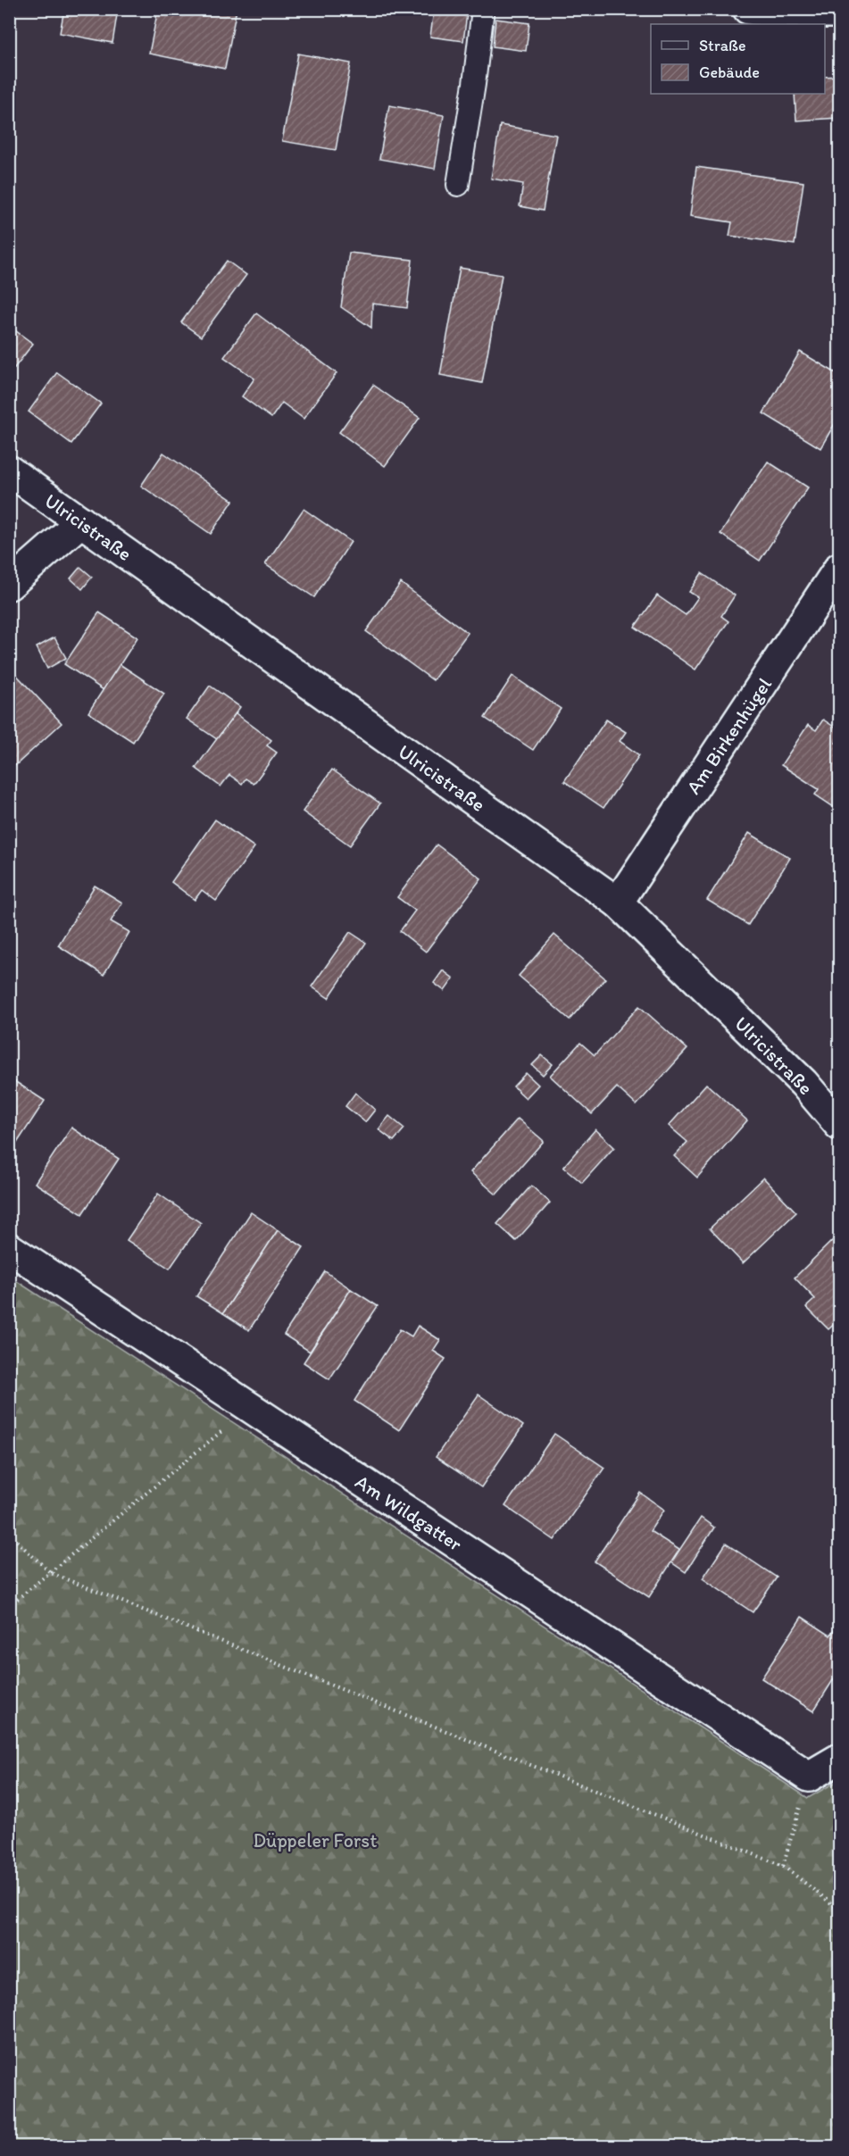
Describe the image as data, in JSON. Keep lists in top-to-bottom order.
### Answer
{
  "streets": {
    "street": ["Ulricistraße", "Am Birkenhügel", "Am Wildgatter"]
  },
  "crossings": [
    ["Ulricistraße", "Am Birkenhügel"]
  ],
  "parks": ["Düppeler Forst"],
  "legend": ["Straße", "Gebäude"]
}
